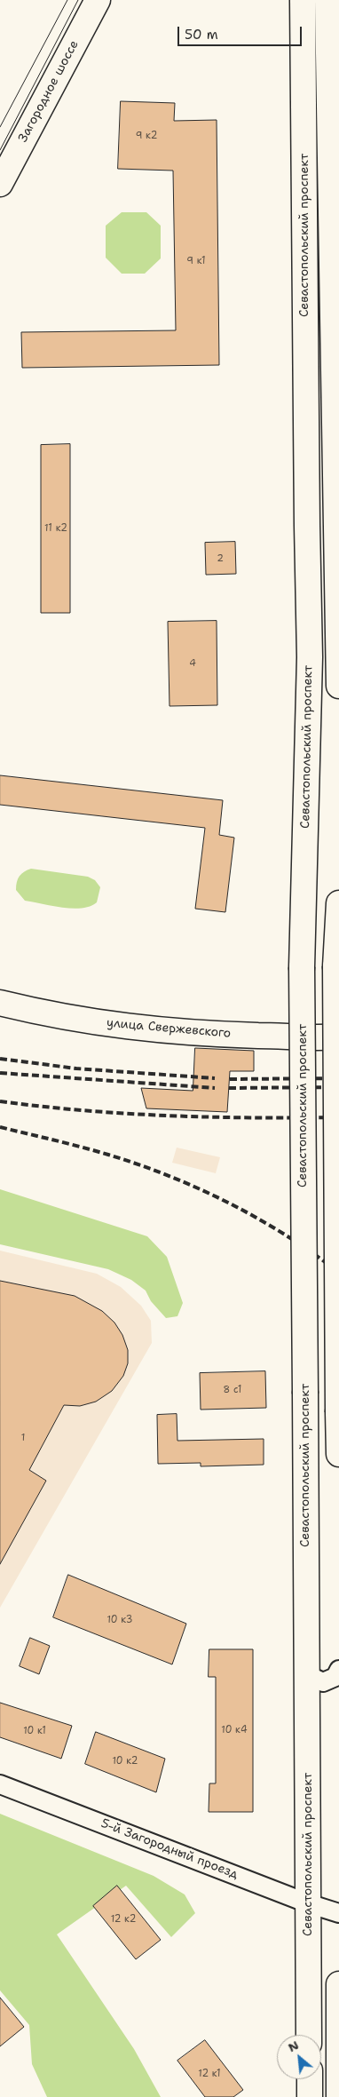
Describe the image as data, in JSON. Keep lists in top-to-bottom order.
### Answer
{
  "streets": {
    "main road": ["Загородное шоссе", "Севастопольский проспект", "улица Свержевского"],
    "street": ["5-й Загородный проезд"]
  },
  "crossings": [
    ["Севастопольский проспект", "5-й Загородный проезд"]
  ],
  "house_numbers": [
    "9 к2",
    "9 к1",
    "11 к2",
    "2",
    "4",
    "8 с1",
    "1",
    "10 к3",
    "10 к4",
    "10 к1",
    "10 к2",
    "12 к2",
    "12 к1"
  ],
  "scale_bar": "50 m",
  "north": "top left"
}
